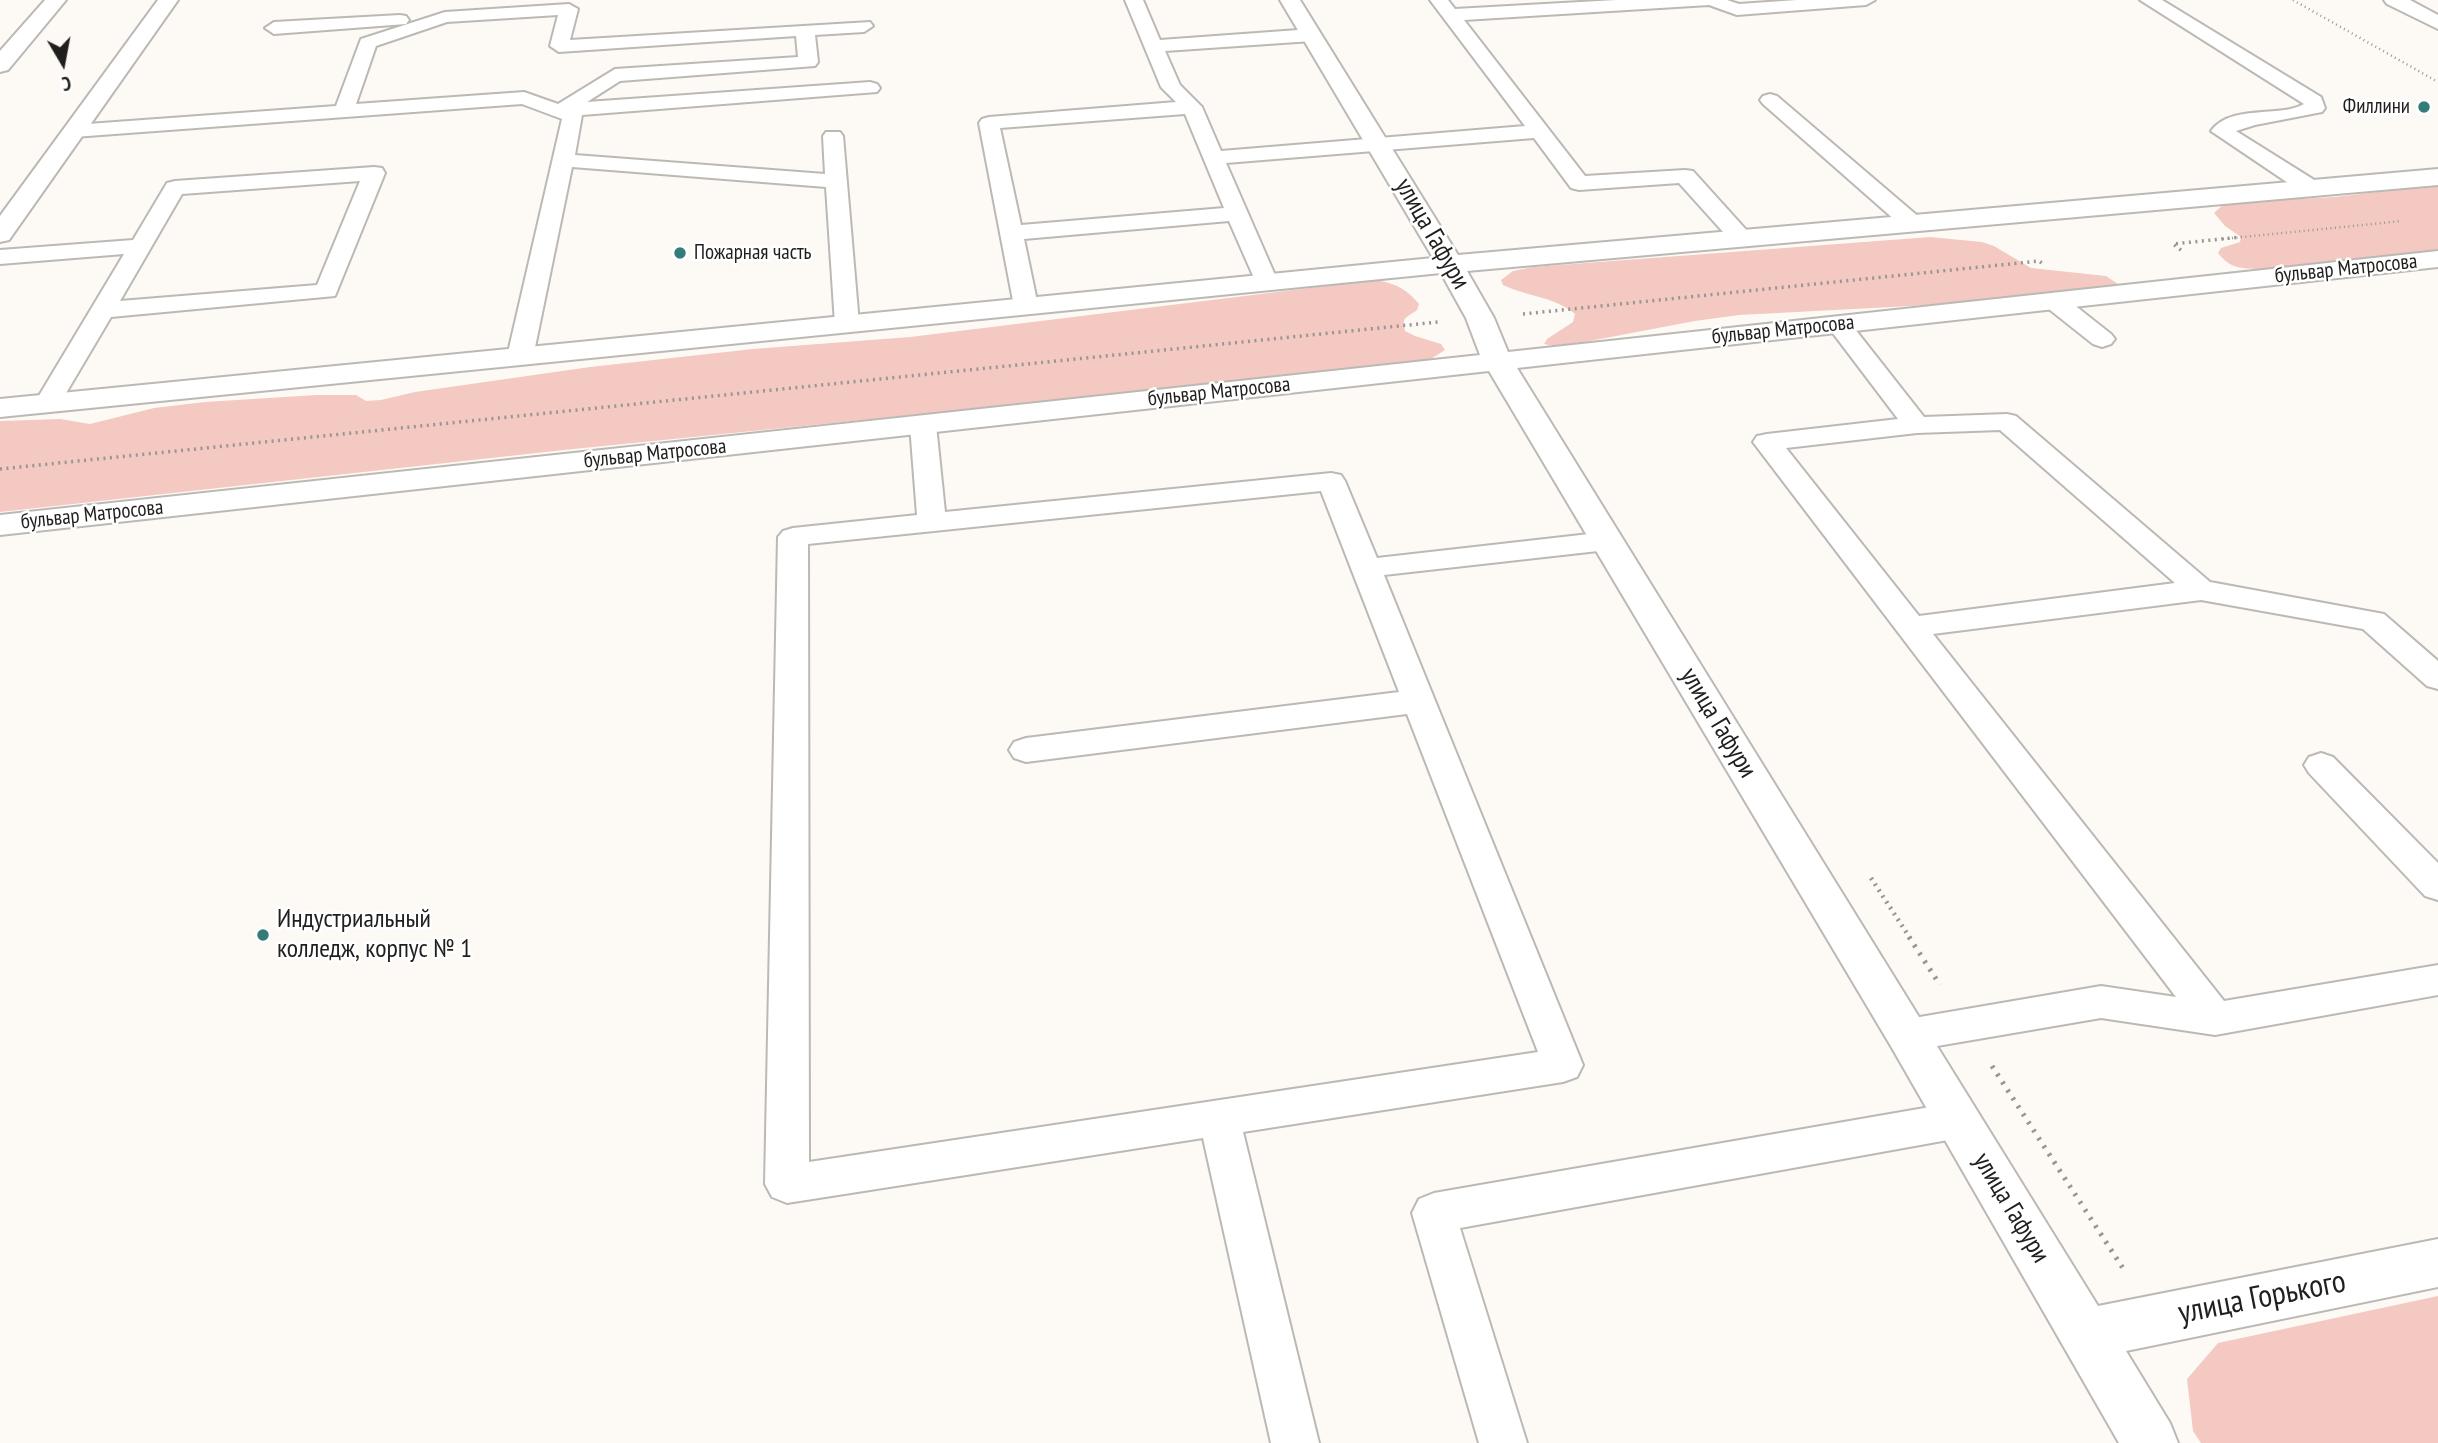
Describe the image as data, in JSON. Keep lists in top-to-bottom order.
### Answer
{
  "streets": {
    "street": ["улица Гафури", "бульвар Матросова", "улица Горького"]
  },
  "crossings": [
    ["улица Гафури", "бульвар Матросова"],
    ["улица Гафури", "улица Горького"]
  ],
  "places": ["Филлини", "Пожарная часть", "Индустриальный колледж, корпус № 1"],
  "north": "bottom"
}
